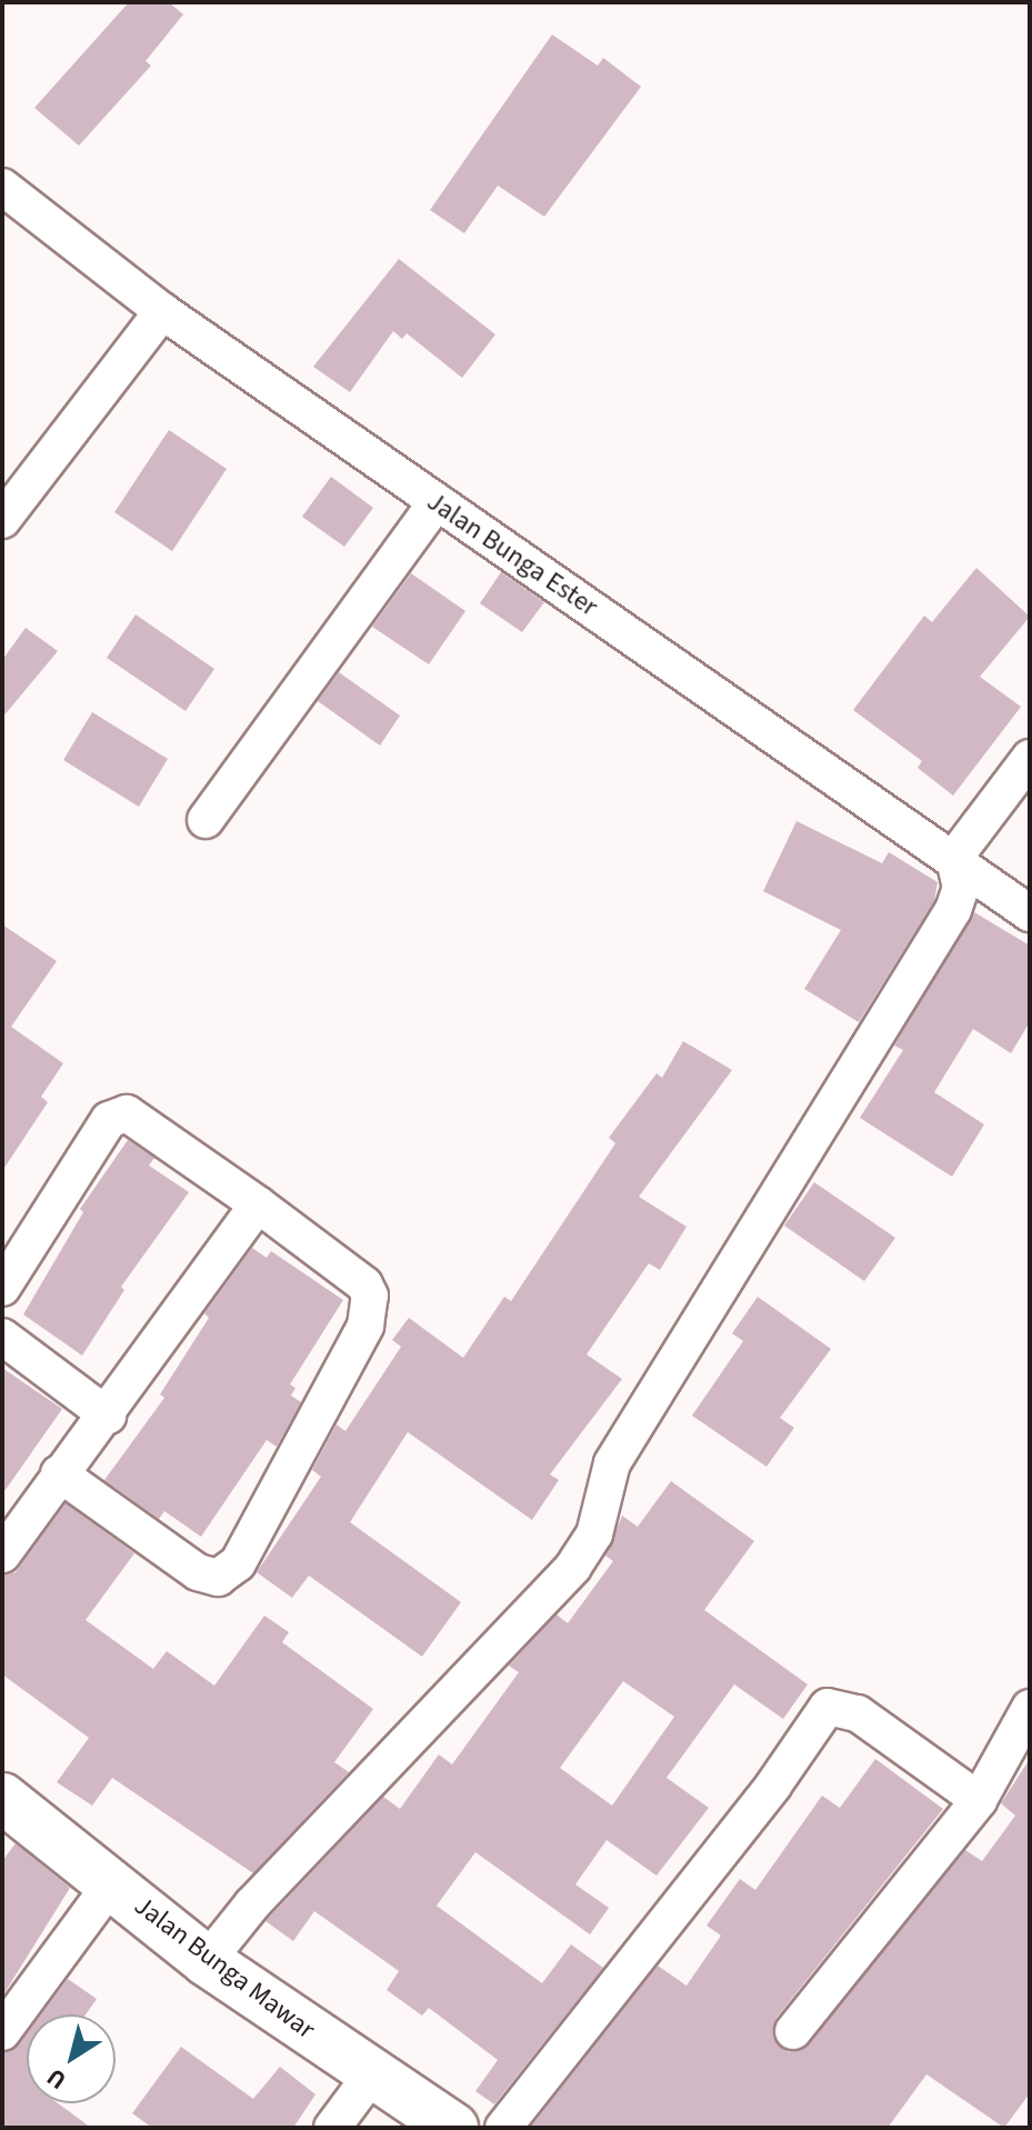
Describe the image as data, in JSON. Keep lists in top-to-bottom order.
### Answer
{
  "streets": {
    "street": ["Jalan Bunga Ester", "Jalan Bunga Mawar"]
  },
  "north": "bottom left"
}
